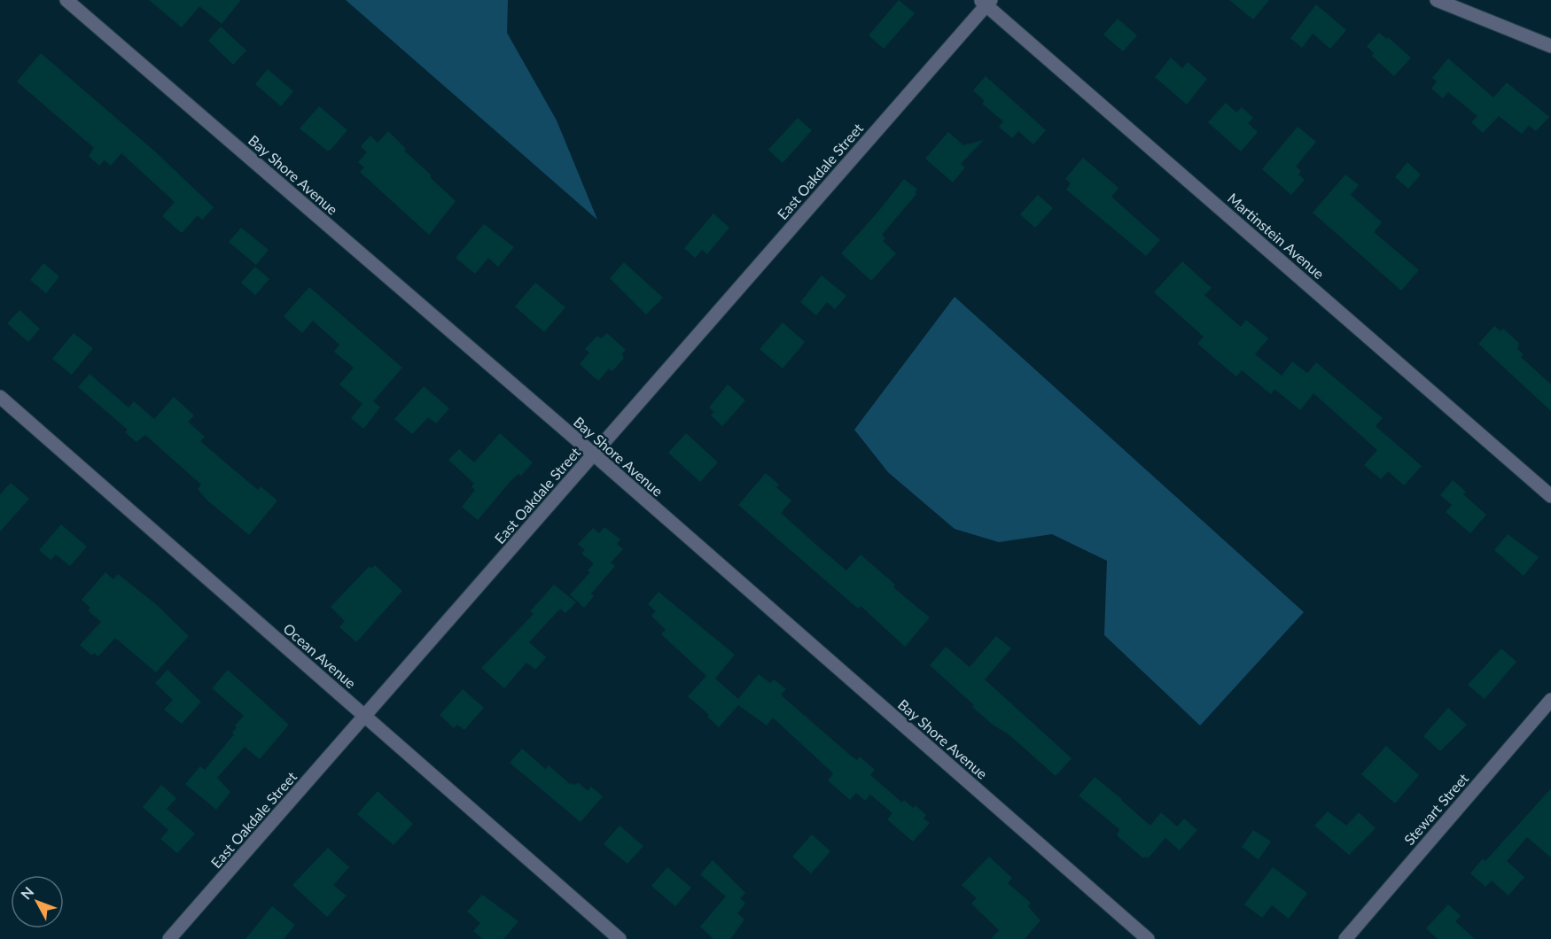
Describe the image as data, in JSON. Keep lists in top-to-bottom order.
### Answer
{
  "streets": {
    "street": [
      "East Oakdale Street",
      "Bay Shore Avenue",
      "Martinstein Avenue",
      "Ocean Avenue",
      "Stewart Street"
    ]
  },
  "crossings": [
    ["East Oakdale Street", "Bay Shore Avenue"],
    ["East Oakdale Street", "Martinstein Avenue"],
    ["East Oakdale Street", "Ocean Avenue"]
  ],
  "north": "top left"
}
